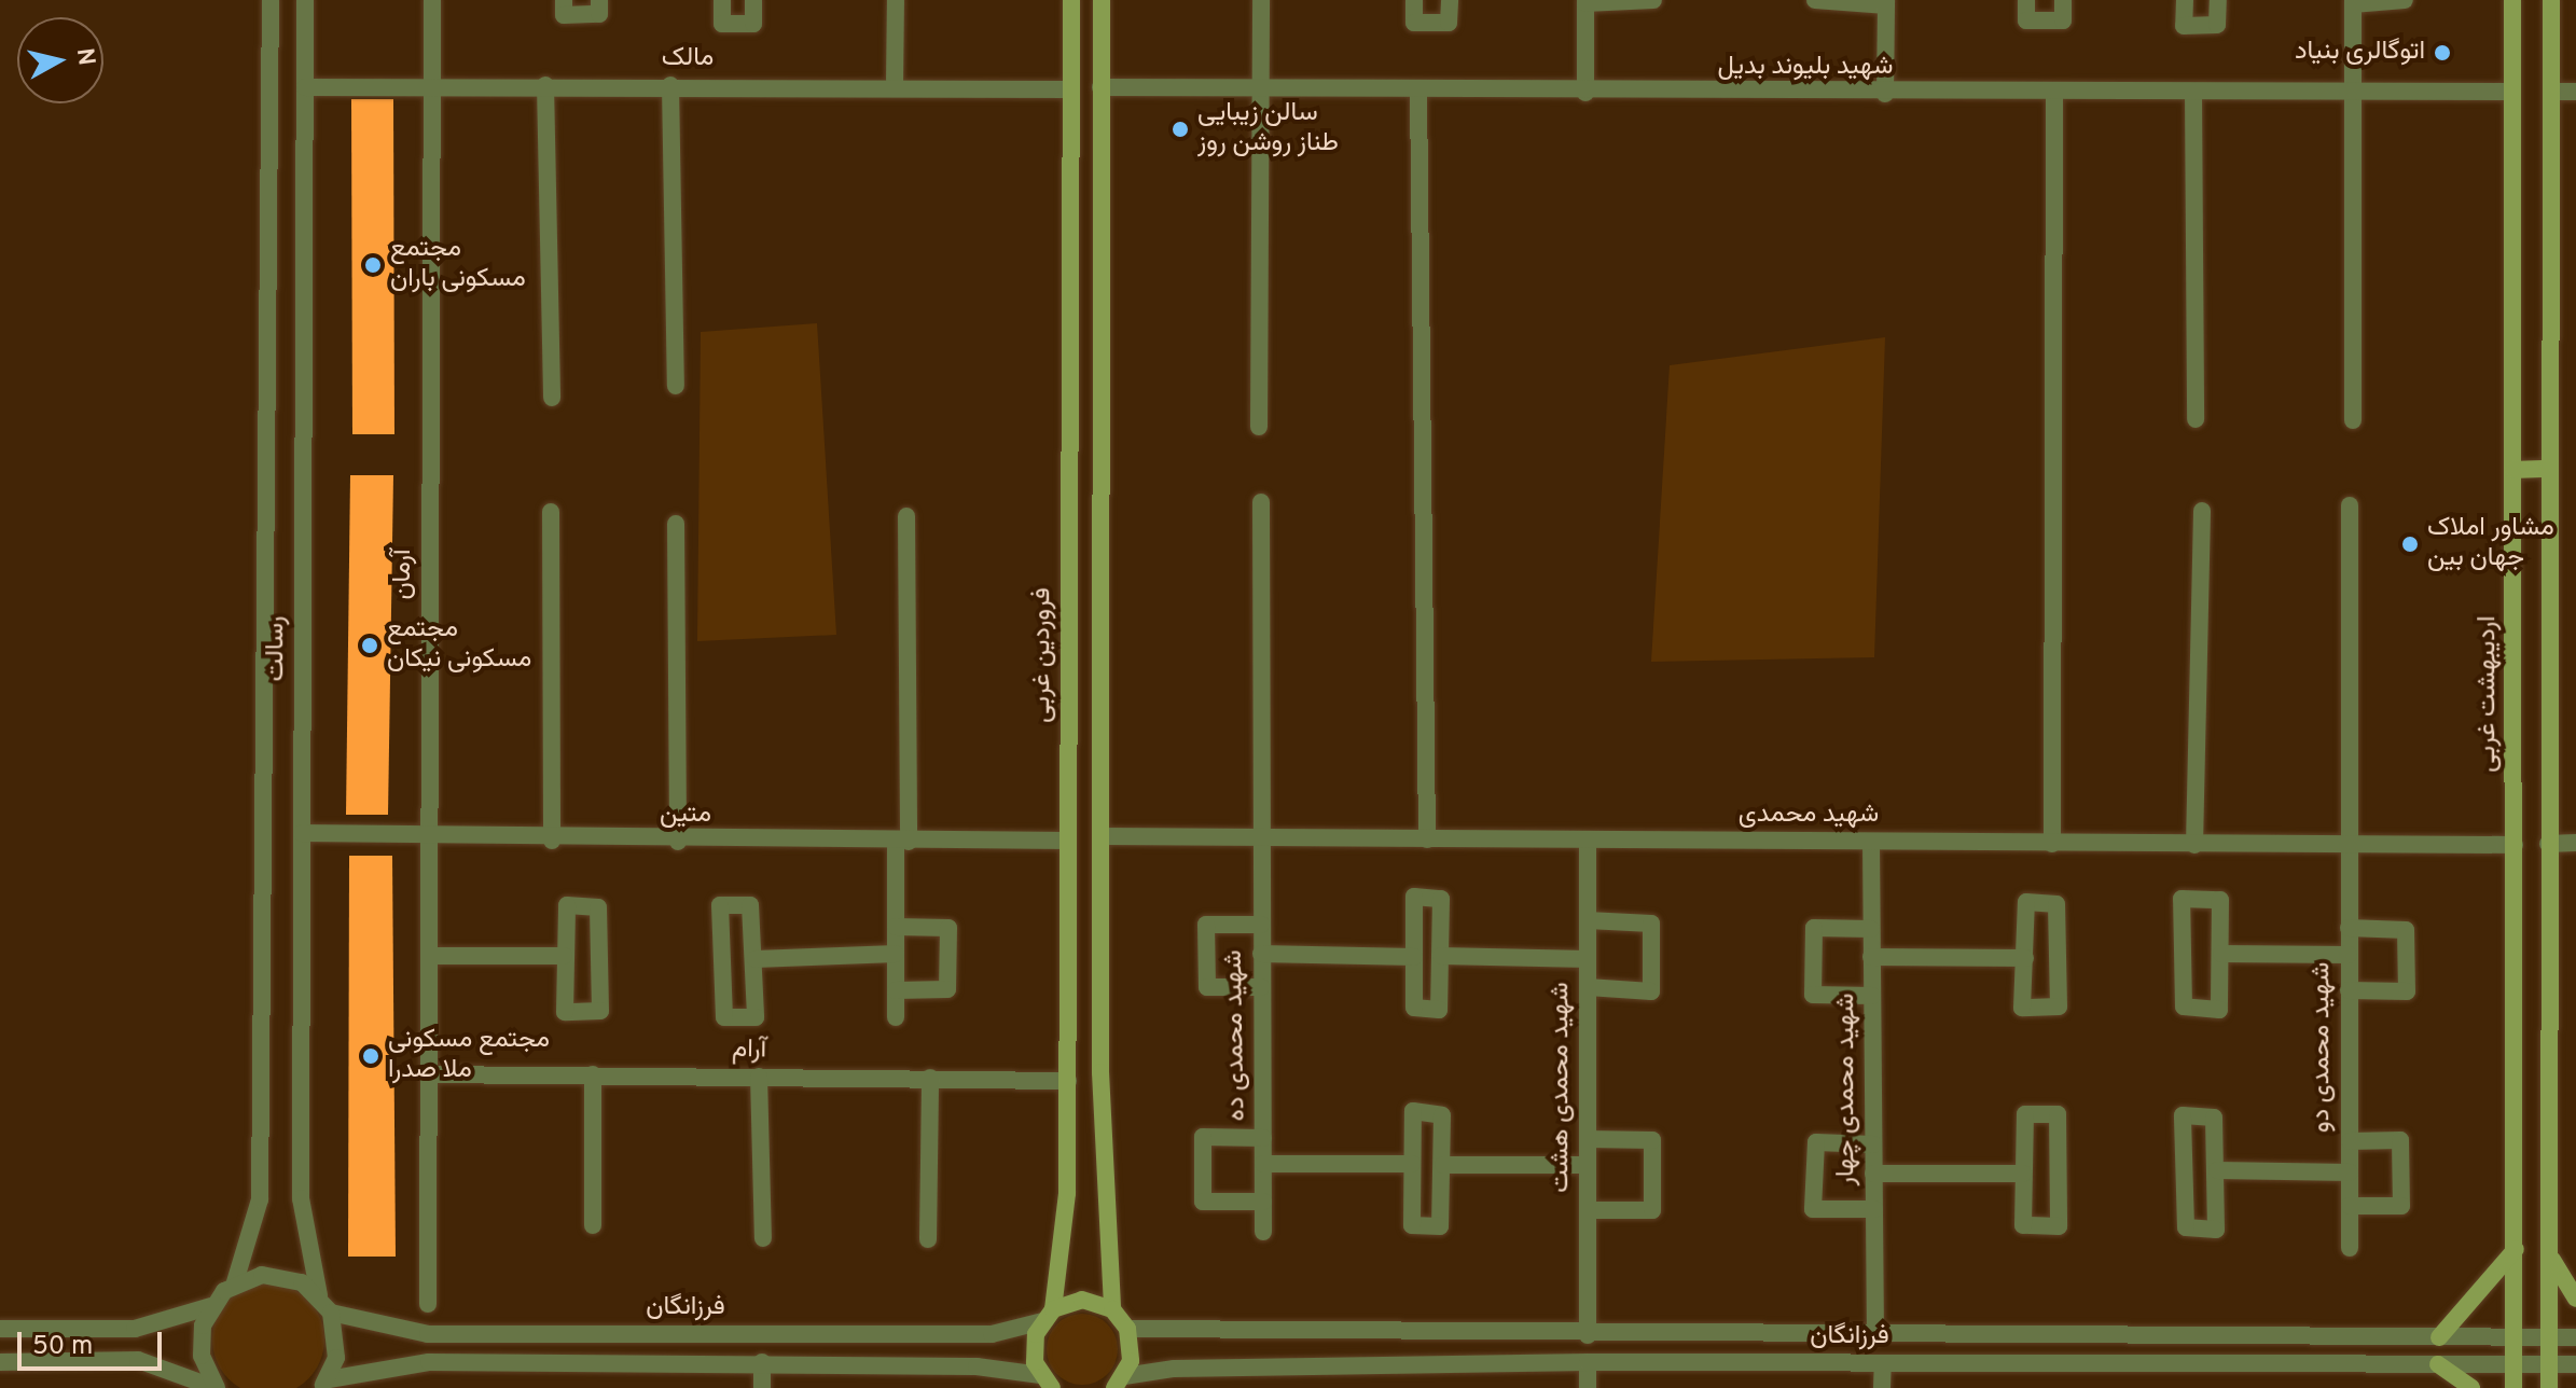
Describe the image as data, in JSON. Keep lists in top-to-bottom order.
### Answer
{
  "streets": {
    "main road": ["فروردین غربی", "اردیبهشت غربی"],
    "street": [
      "مالک",
      "شهید بلیوند بدیل",
      "آرمان",
      "رسالت",
      "متین",
      "شهید محمدی",
      "شهید محمدی ده",
      "شهید محمدی دو",
      "آرام",
      "شهید محمدی هشت",
      "شهید محمدی چهار",
      "فرزانگان"
    ]
  },
  "crossings": [
    ["مالک", "آرمان"],
    ["مالک", "رسالت"],
    ["مالک", "فروردین غربی"],
    ["شهید بلیوند بدیل", "اردیبهشت غربی"],
    ["آرمان", "متین"],
    ["آرمان", "آرام"],
    ["رسالت", "متین"],
    ["فروردین غربی", "متین"],
    ["فروردین غربی", "آرام"],
    ["فروردین غربی", "فرزانگان"],
    ["اردیبهشت غربی", "شهید محمدی"],
    ["اردیبهشت غربی", "فرزانگان"],
    ["شهید محمدی", "شهید محمدی ده"],
    ["شهید محمدی", "شهید محمدی دو"],
    ["شهید محمدی", "شهید محمدی هشت"],
    ["شهید محمدی", "شهید محمدی چهار"],
    ["شهید محمدی هشت", "فرزانگان"],
    ["شهید محمدی چهار", "فرزانگان"]
  ],
  "places": [
    "اتوگالری بنیاد",
    "سالن زیبایی طناز روشن روز",
    "مجتمع مسکونی باران",
    "مشاور املاک جهان بین",
    "مجتمع مسکونی نیکان",
    "مجتمع مسکونی ملا صدرا"
  ],
  "scale_bar": "50 m",
  "north": "right"
}
